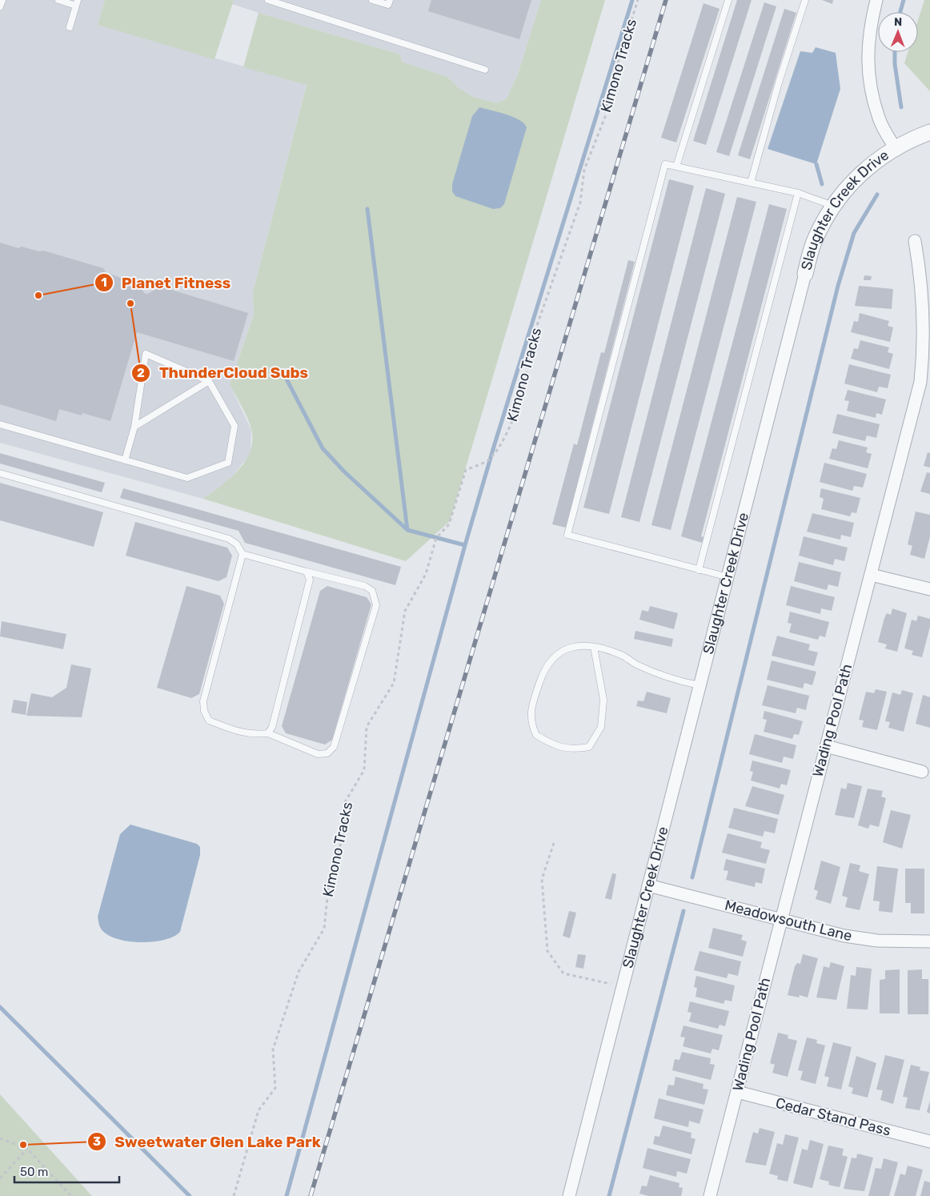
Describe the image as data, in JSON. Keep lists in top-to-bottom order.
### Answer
{
  "streets": {
    "street": [
      "Slaughter Creek Drive",
      "Wading Pool Path",
      "Meadowsouth Lane",
      "Cedar Stand Pass"
    ],
    "path": ["Kimono Tracks"]
  },
  "crossings": [
    ["Slaughter Creek Drive", "Meadowsouth Lane"],
    ["Wading Pool Path", "Meadowsouth Lane"],
    ["Wading Pool Path", "Cedar Stand Pass"]
  ],
  "places": ["Planet Fitness", "ThunderCloud Subs", "Sweetwater Glen Lake Park"],
  "scale_bar": "50 m",
  "north": "top"
}
